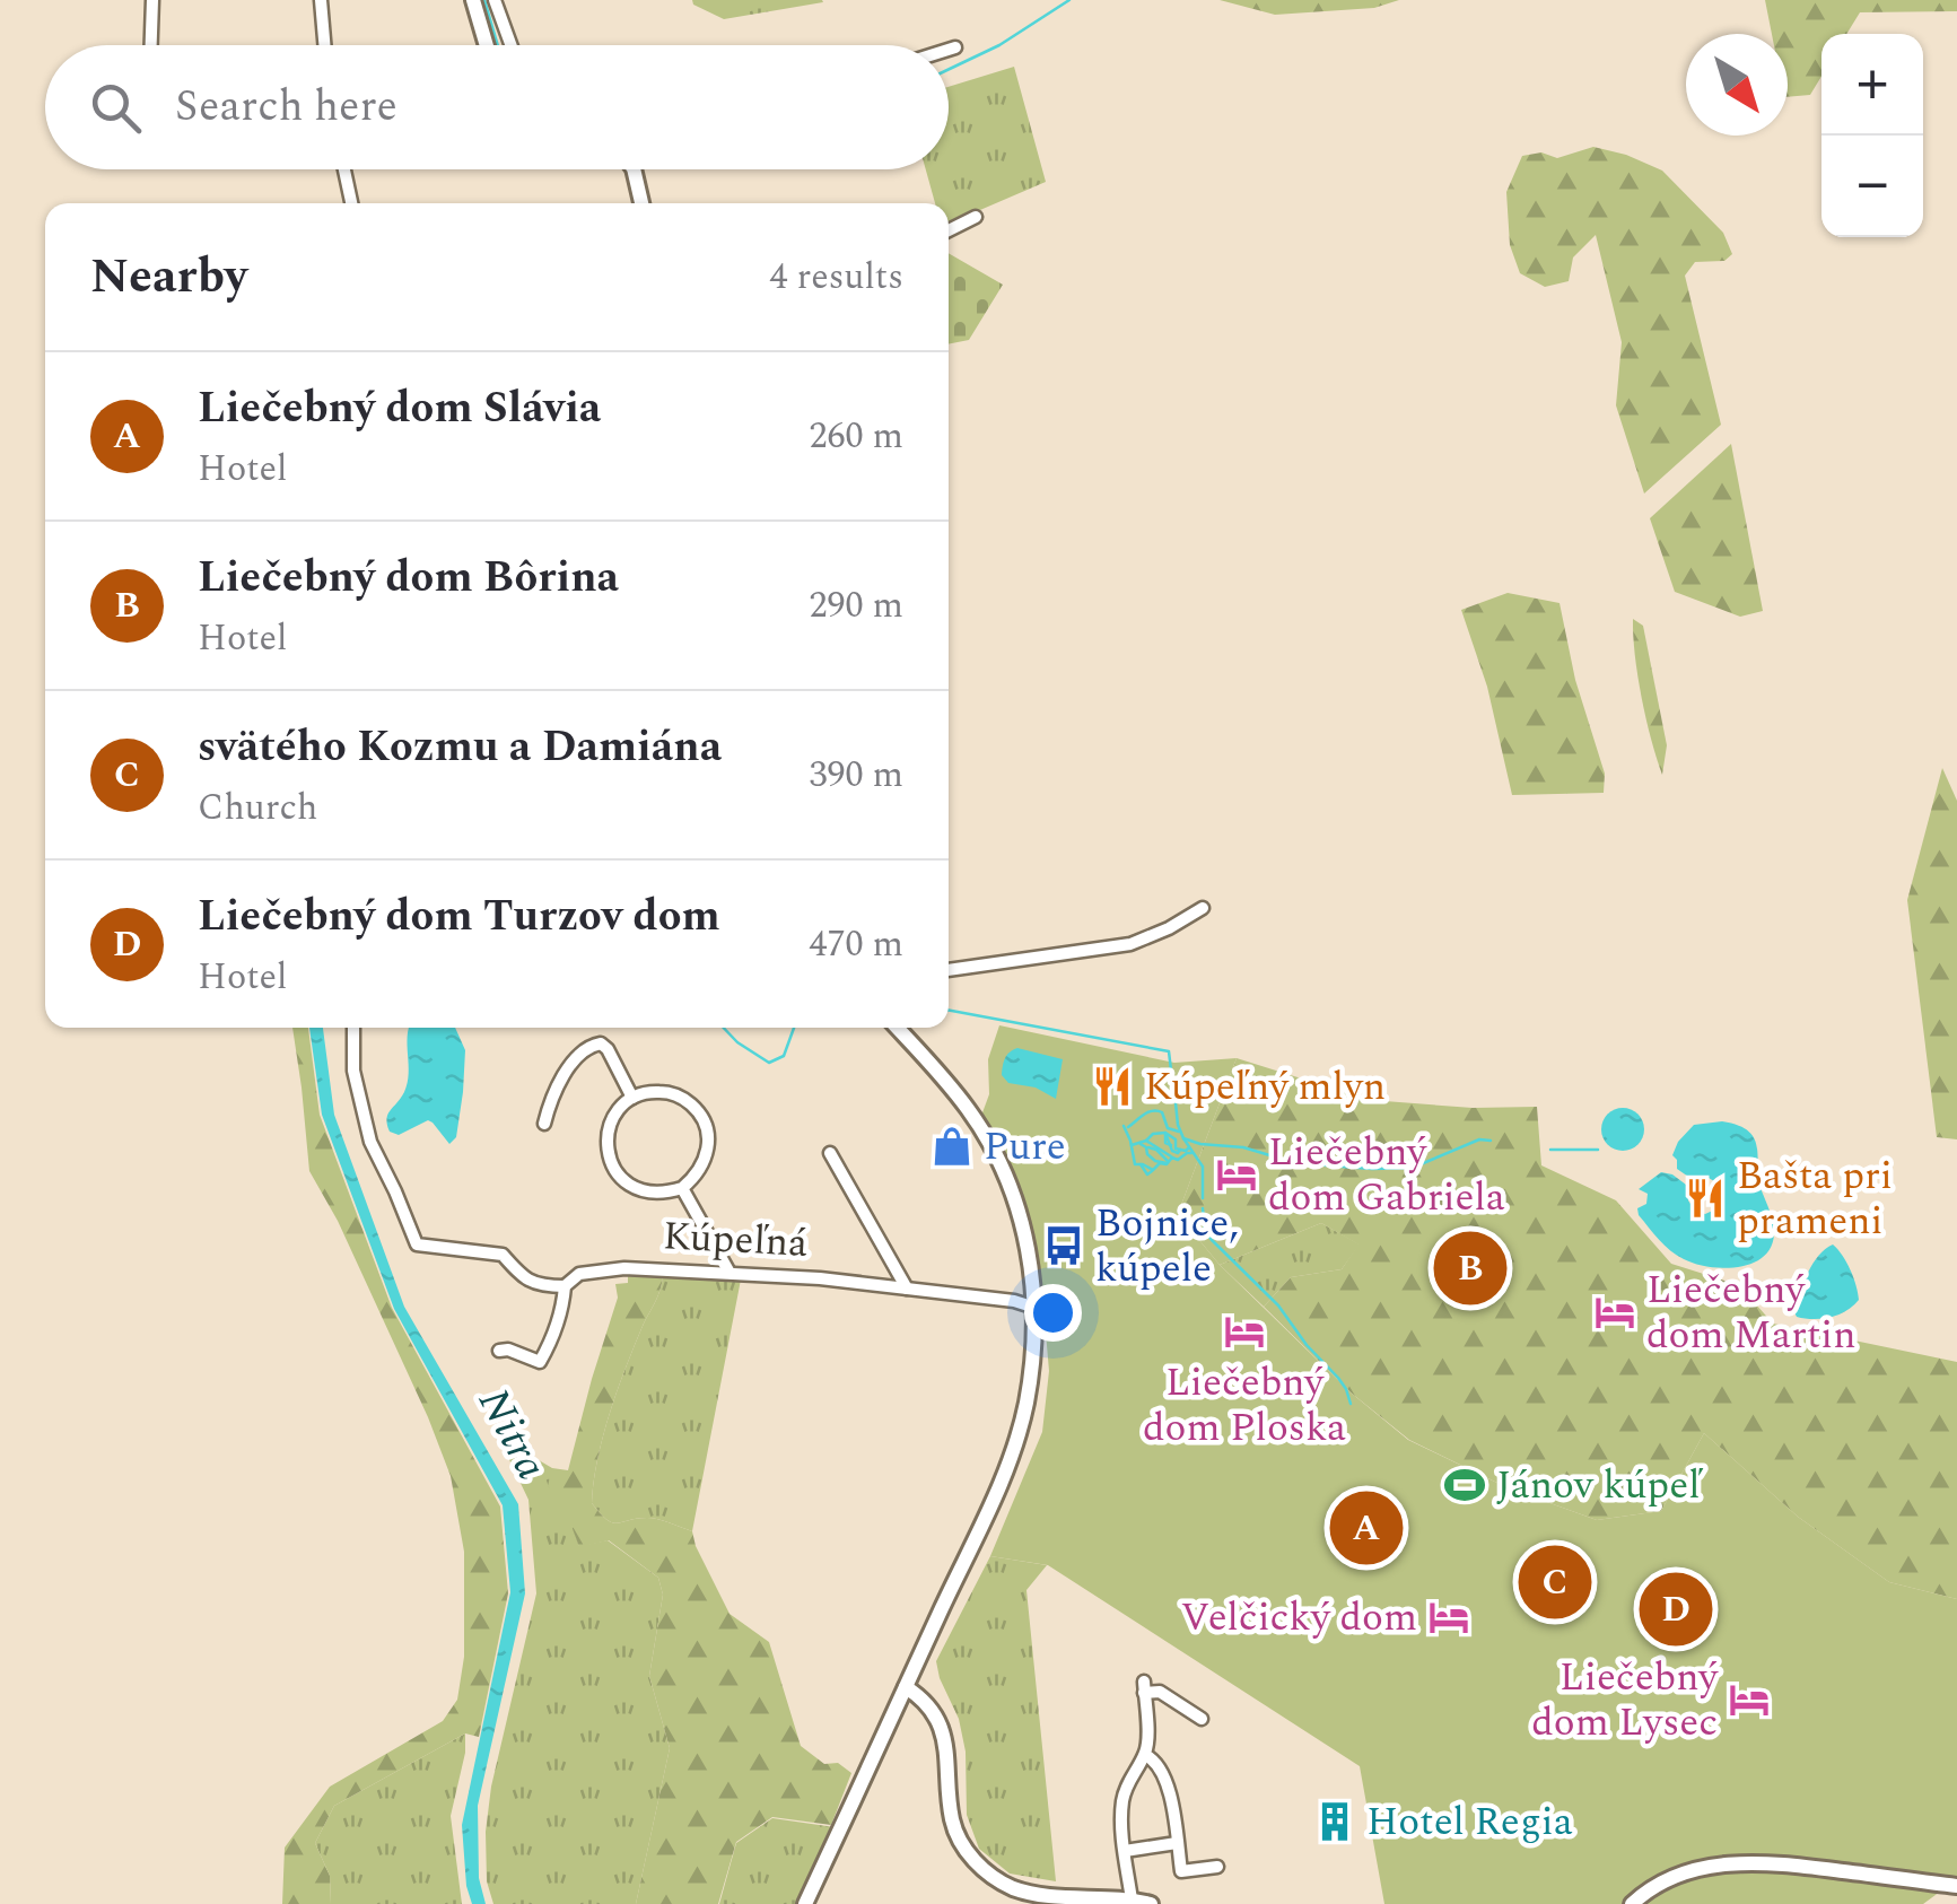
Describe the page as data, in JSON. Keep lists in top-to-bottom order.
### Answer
{
  "streets": {
    "street": ["Kúpeľná"]
  },
  "water": ["Nitra"],
  "places": {
    "restaurant": ["Kúpeľný mlyn", "Bašta pri prameni"],
    "shop": ["Pure"],
    "hotel": [
      "Liečebný dom Gabriela",
      "Liečebný dom Martin",
      "Liečebný dom Ploska",
      "Velčický dom",
      "Liečebný dom Lysec"
    ],
    "bus stop": ["Bojnice, kúpele"],
    "sports": ["Jánov kúpeľ"],
    "building": ["Hotel Regia"]
  },
  "north": "bottom right",
  "page": {
    "map_buttons": ["+", "−"],
    "search": "Search here",
    "heading": ["Nearby", "4 results"],
    "list": [
      {
        "mark": "A",
        "name": "Liečebný dom Slávia",
        "note": "Hotel",
        "value": "260 m"
      },
      {
        "mark": "B",
        "name": "Liečebný dom Bôrina",
        "note": "Hotel",
        "value": "290 m"
      },
      {
        "mark": "C",
        "name": "svätého Kozmu a Damiána",
        "note": "Church",
        "value": "390 m"
      },
      {
        "mark": "D",
        "name": "Liečebný dom Turzov dom",
        "note": "Hotel",
        "value": "470 m"
      }
    ],
    "pins": [
      "B",
      "A",
      "C",
      "D"
    ]
  }
}
